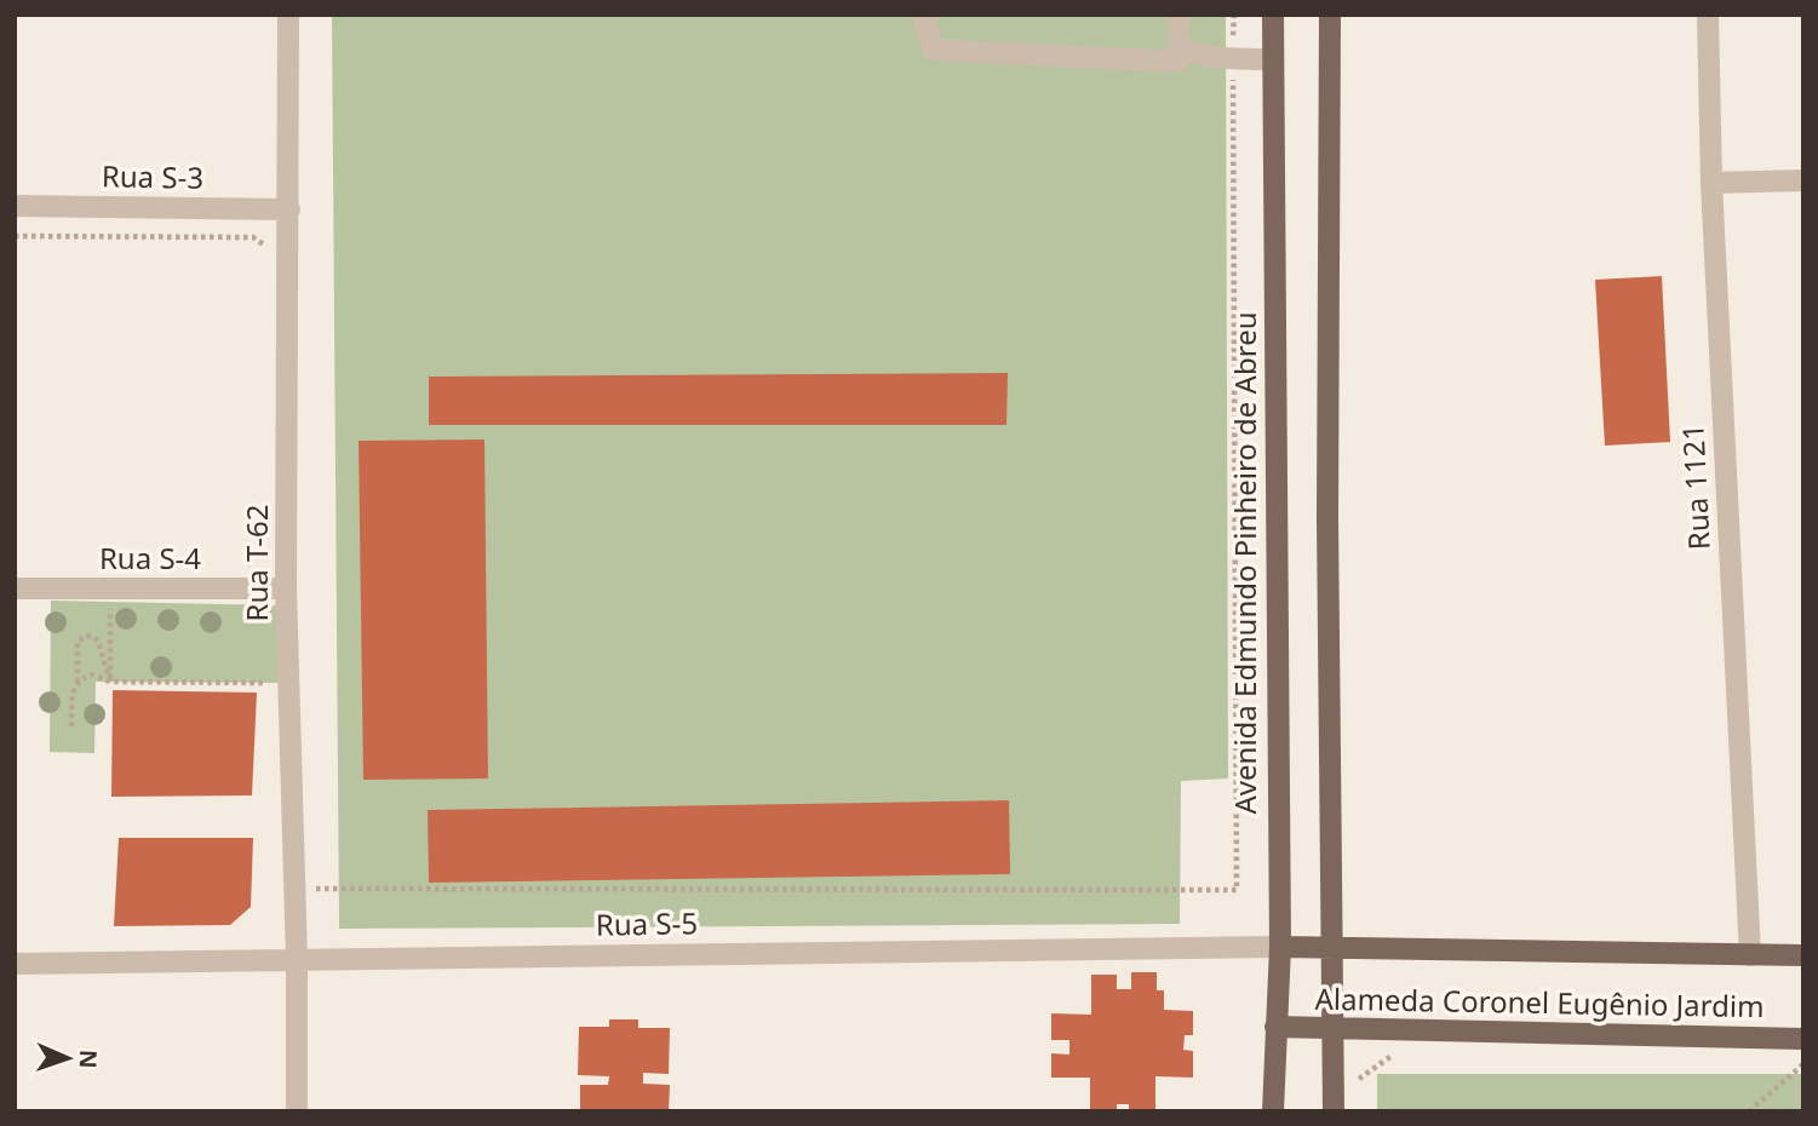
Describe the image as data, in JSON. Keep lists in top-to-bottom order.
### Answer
{
  "streets": {
    "main road": ["Avenida Edmundo Pinheiro de Abreu", "Alameda Coronel Eugênio Jardim"],
    "street": [
      "Rua S-3",
      "Rua 1121",
      "Rua S-4",
      "Rua T-62",
      "Rua S-5"
    ]
  },
  "crossings": [
    ["Rua S-3", "Rua T-62"],
    ["Rua 1121", "Alameda Coronel Eugênio Jardim"],
    ["Rua S-4", "Rua T-62"],
    ["Rua T-62", "Rua S-5"],
    ["Avenida Edmundo Pinheiro de Abreu", "Rua S-5"],
    ["Avenida Edmundo Pinheiro de Abreu", "Alameda Coronel Eugênio Jardim"],
    ["Rua S-5", "Alameda Coronel Eugênio Jardim"]
  ],
  "north": "right"
}
